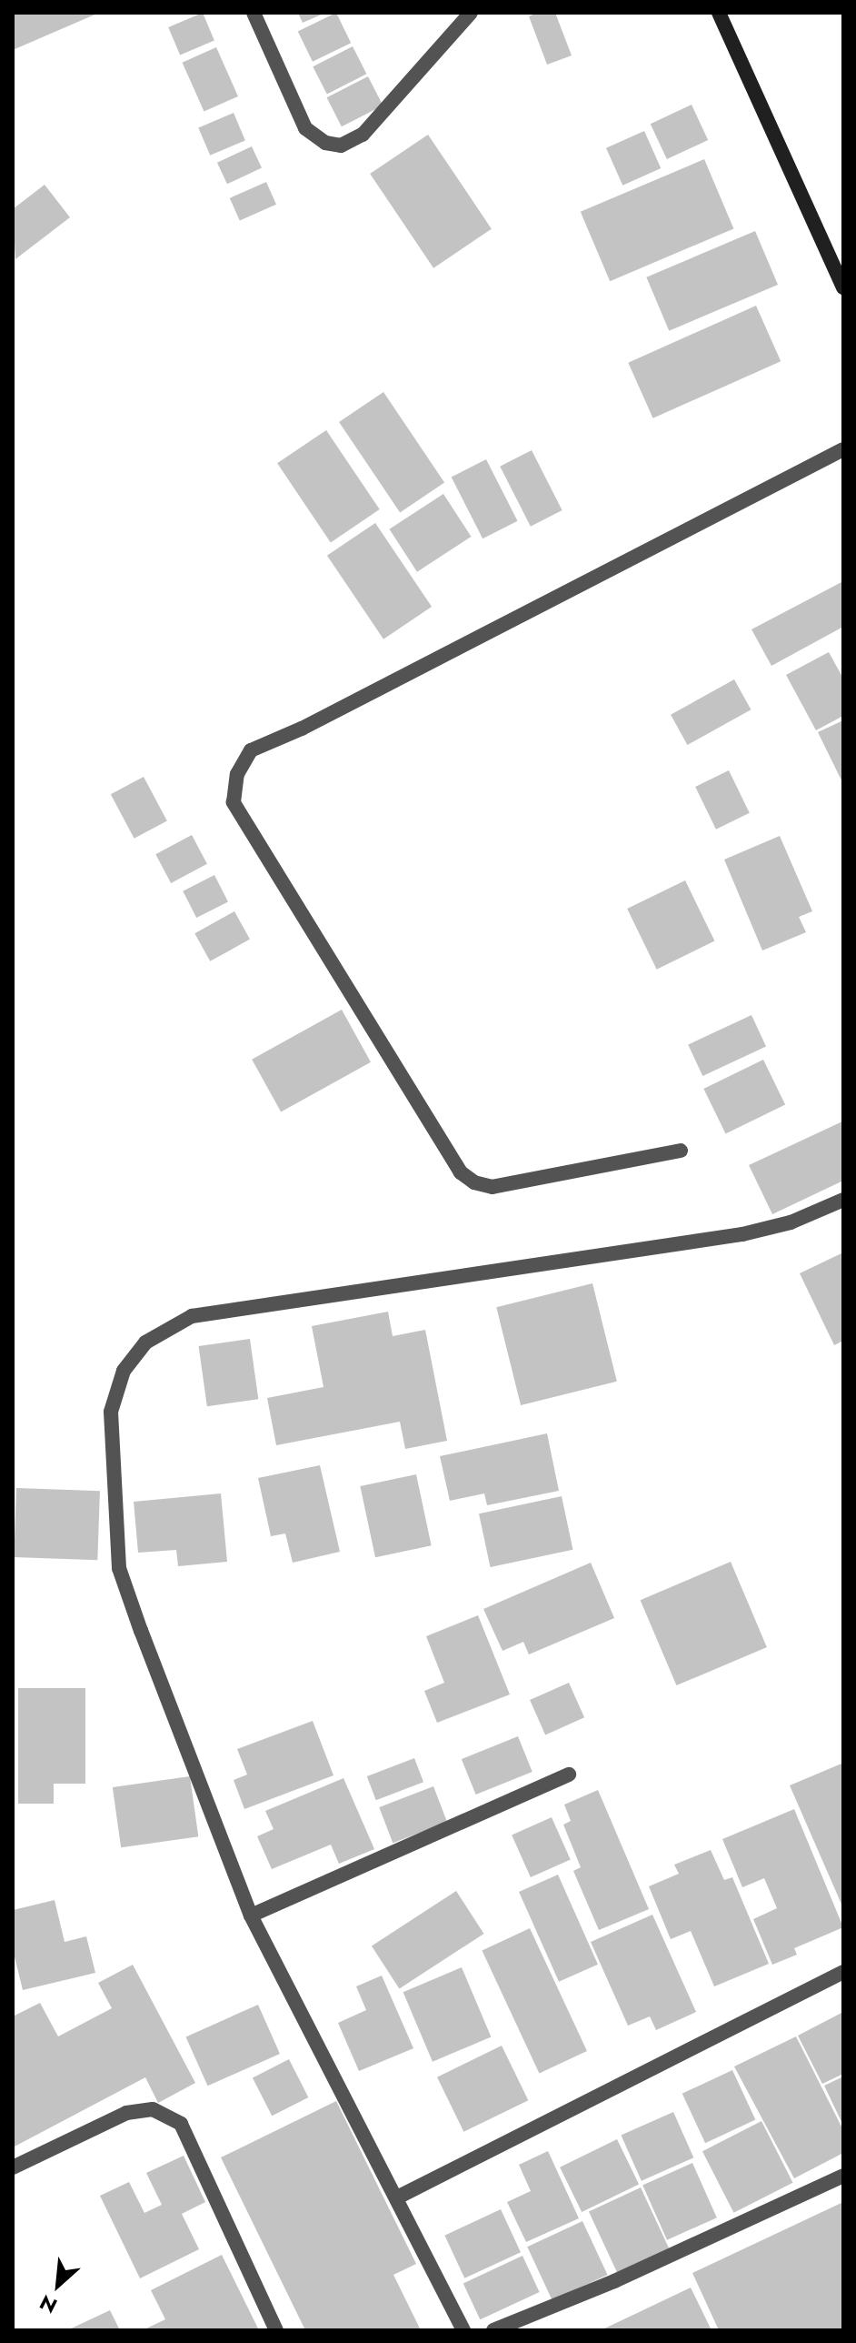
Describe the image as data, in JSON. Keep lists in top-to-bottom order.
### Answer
{
  "north": "bottom left"
}
